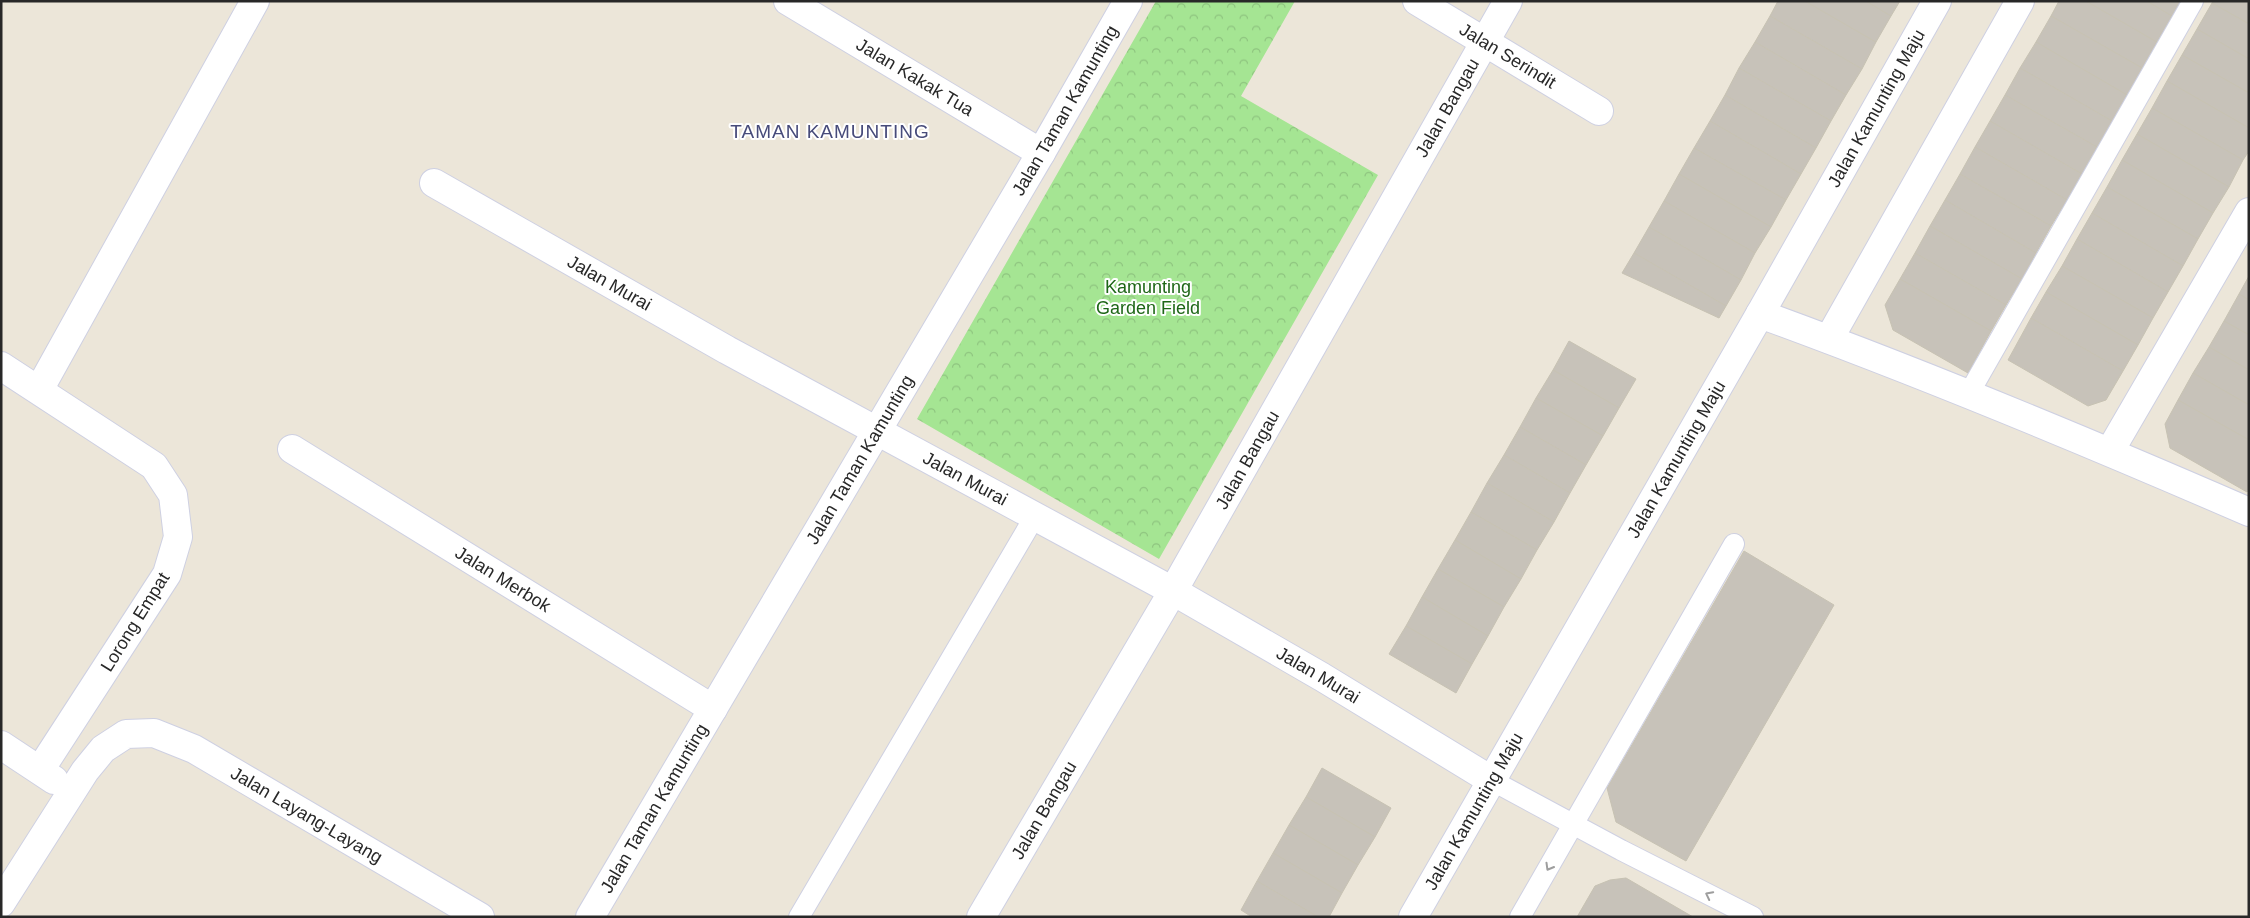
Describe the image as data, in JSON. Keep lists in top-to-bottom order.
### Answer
{
  "streets": {
    "street": [
      "Jalan Serindit",
      "Jalan Kakak Tua",
      "Jalan Bangau",
      "Jalan Kamunting Maju",
      "Jalan Taman Kamunting",
      "Jalan Murai",
      "Jalan Merbok",
      "Lorong Empat",
      "Jalan Layang-Layang"
    ]
  },
  "crossings": [
    ["Jalan Serindit", "Jalan Bangau"],
    ["Jalan Kakak Tua", "Jalan Taman Kamunting"],
    ["Jalan Bangau", "Jalan Murai"],
    ["Jalan Kamunting Maju", "Jalan Murai"],
    ["Jalan Taman Kamunting", "Jalan Murai"],
    ["Jalan Taman Kamunting", "Jalan Merbok"]
  ],
  "districts": ["TAMAN KAMUNTING"],
  "parks": ["Kamunting Garden Field"]
}
